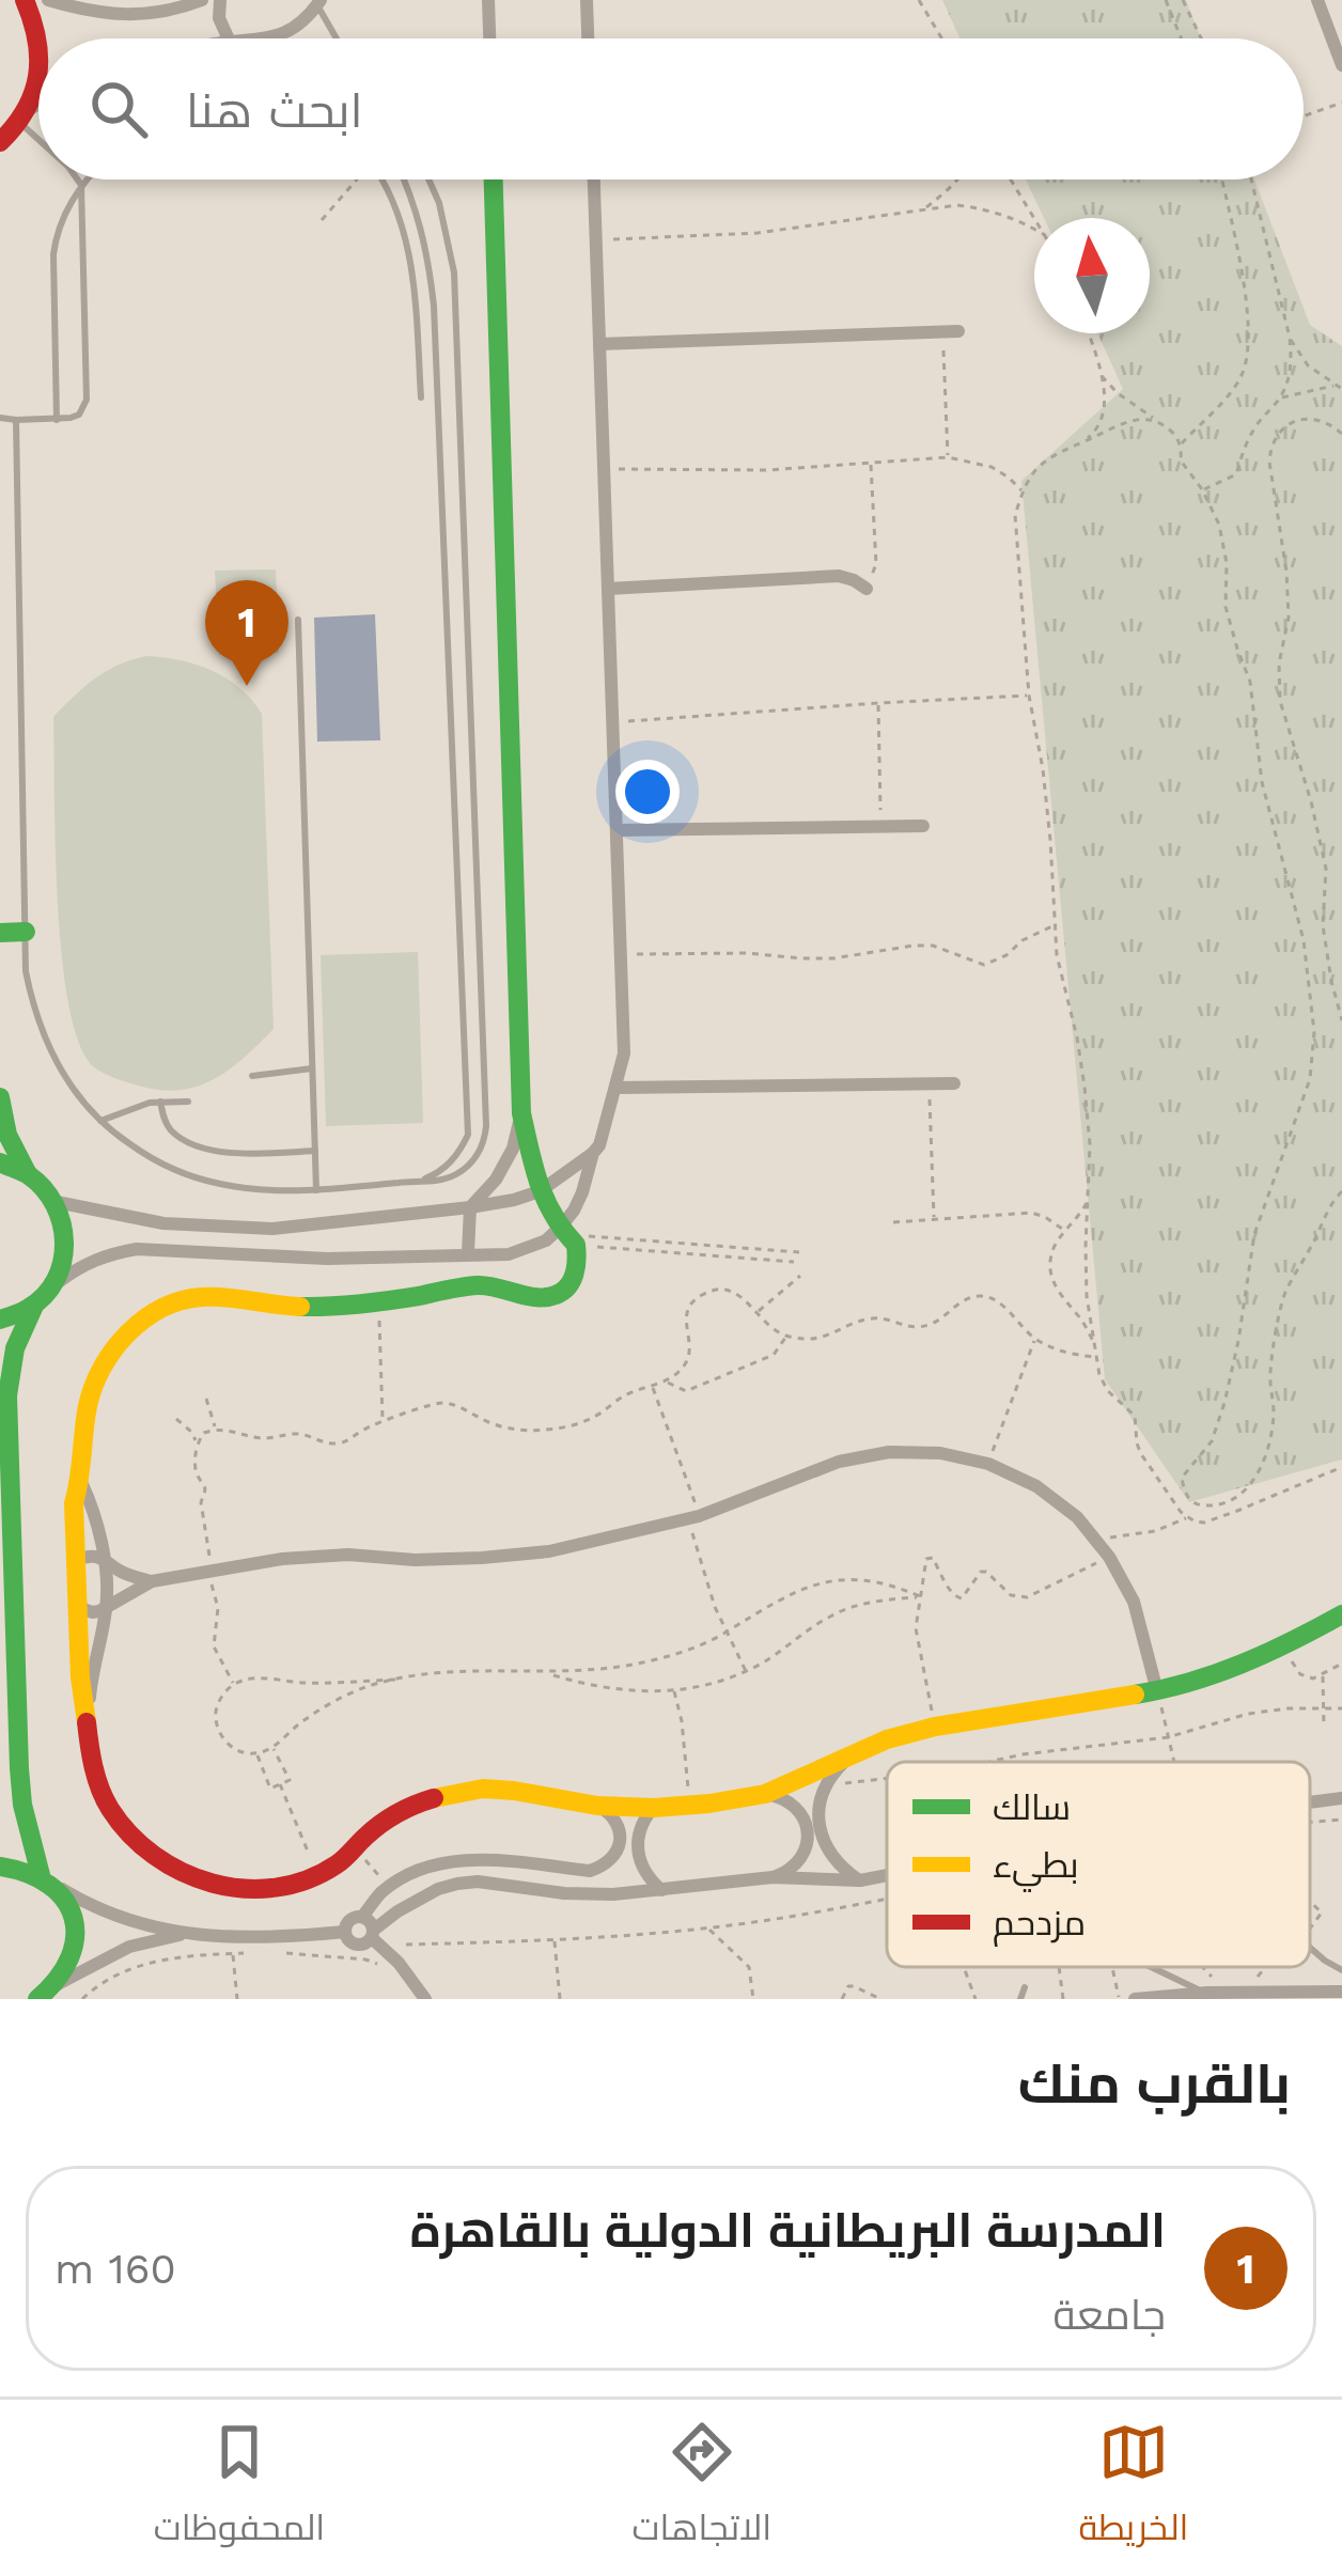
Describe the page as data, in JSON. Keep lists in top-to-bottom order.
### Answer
{
  "legend": ["سالك", "بطيء", "مزدحم"],
  "north": "top",
  "page": {
    "search": "ابحث هنا",
    "pins": "1",
    "heading": "بالقرب منك",
    "list": [
      {
        "mark": "1",
        "name": "المدرسة البريطانية الدولية بالقاهرة",
        "note": "جامعة",
        "value": "160 m"
      }
    ],
    "nav": ["الخريطة", "الاتجاهات", "المحفوظات"]
  }
}
